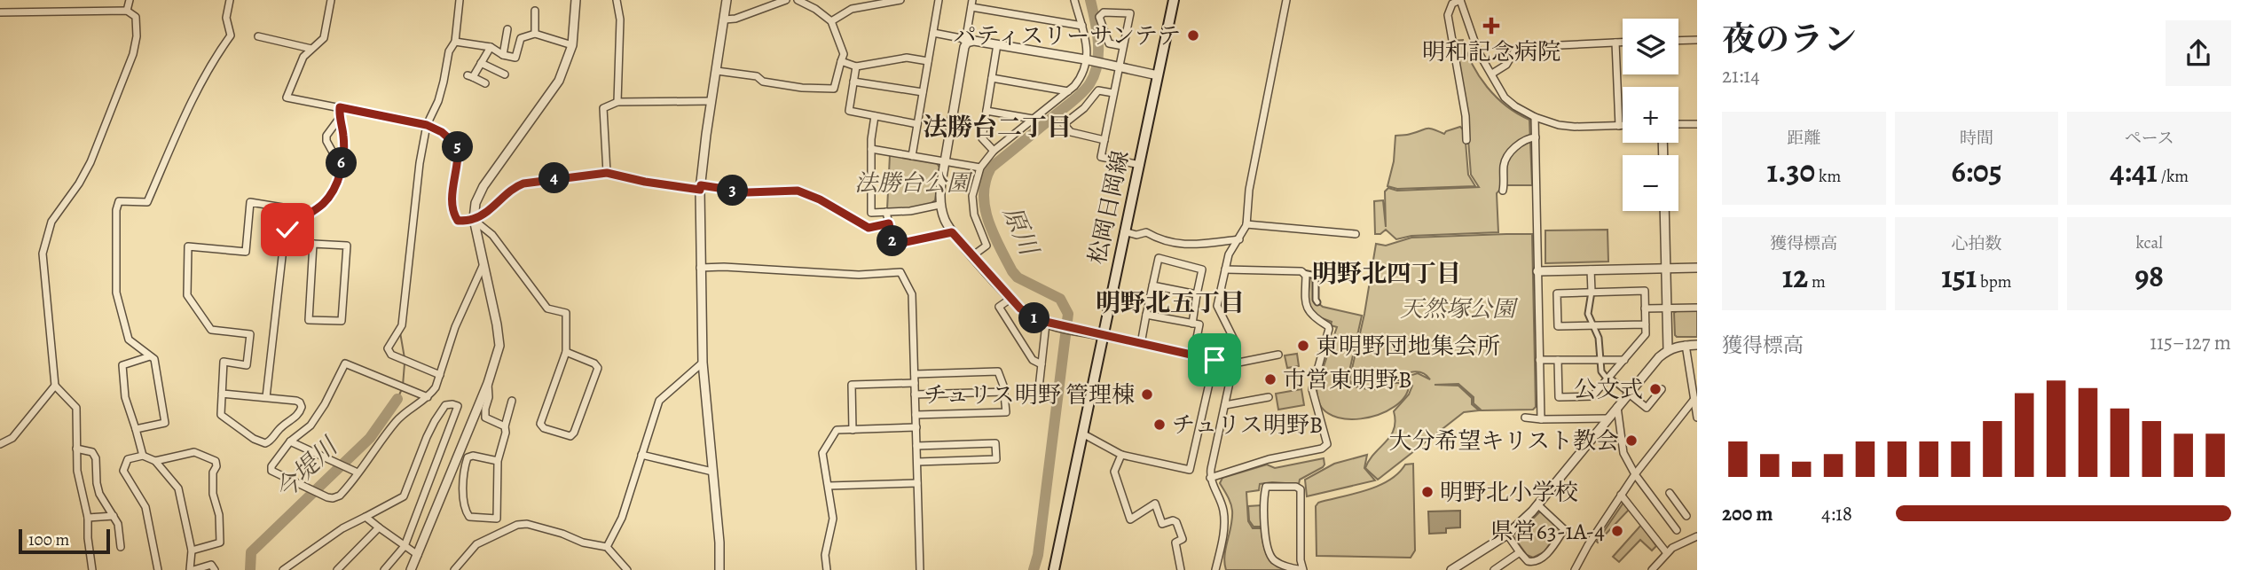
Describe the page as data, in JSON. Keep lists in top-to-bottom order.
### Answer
{
  "streets": {
    "main road": ["松岡日岡線"]
  },
  "districts": ["法勝台二丁目", "明野北四丁目", "明野北五丁目"],
  "water": ["原川", "今堤川"],
  "parks": ["法勝台公園", "天然塚公園"],
  "places": {
    "health": ["明和記念病院"],
    "other": [
      "パティスリーサンテテ",
      "東明野団地集会所",
      "市営東明野B",
      "公文式",
      "チュリス明野 管理棟",
      "チュリス明野B",
      "大分希望キリスト教会",
      "明野北小学校",
      "県営63-1A-4"
    ]
  },
  "scale_bar": "100 m",
  "page": {
    "heading": ["夜のラン", "21:14"],
    "map_buttons": ["+", "−"],
    "stats": [
      ["距離", "1.30 km"],
      ["時間", "6:05"],
      ["ペース", "4:41 /km"],
      ["獲得標高", "12 m"],
      ["心拍数", "151 bpm"],
      ["kcal", "98"]
    ],
    "pins": [
      "5",
      "6",
      "4",
      "3",
      "2",
      "1"
    ],
    "chart": ["獲得標高", "115–127 m"],
    "list": [
      {
        "name": "200 m",
        "note": "4:18"
      }
    ],
    "scale": "100 m"
  }
}
